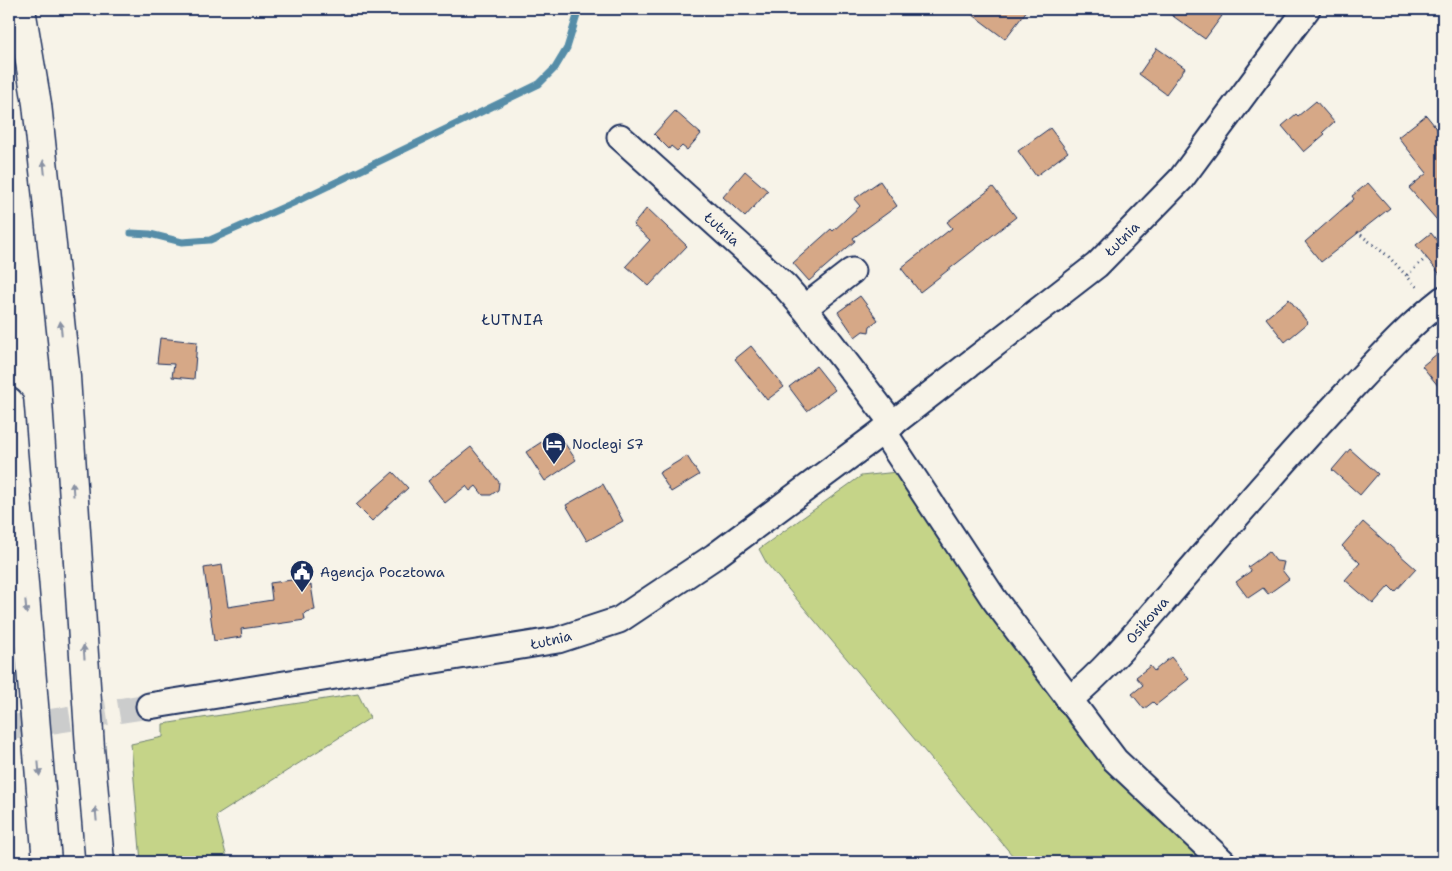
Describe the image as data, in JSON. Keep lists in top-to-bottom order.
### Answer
{
  "streets": {
    "street": ["Łutnia", "Osikowa"]
  },
  "districts": ["ŁUTNIA"],
  "places": {
    "hotel": ["Noclegi S7"],
    "public building": ["Agencja Pocztowa"]
  }
}
